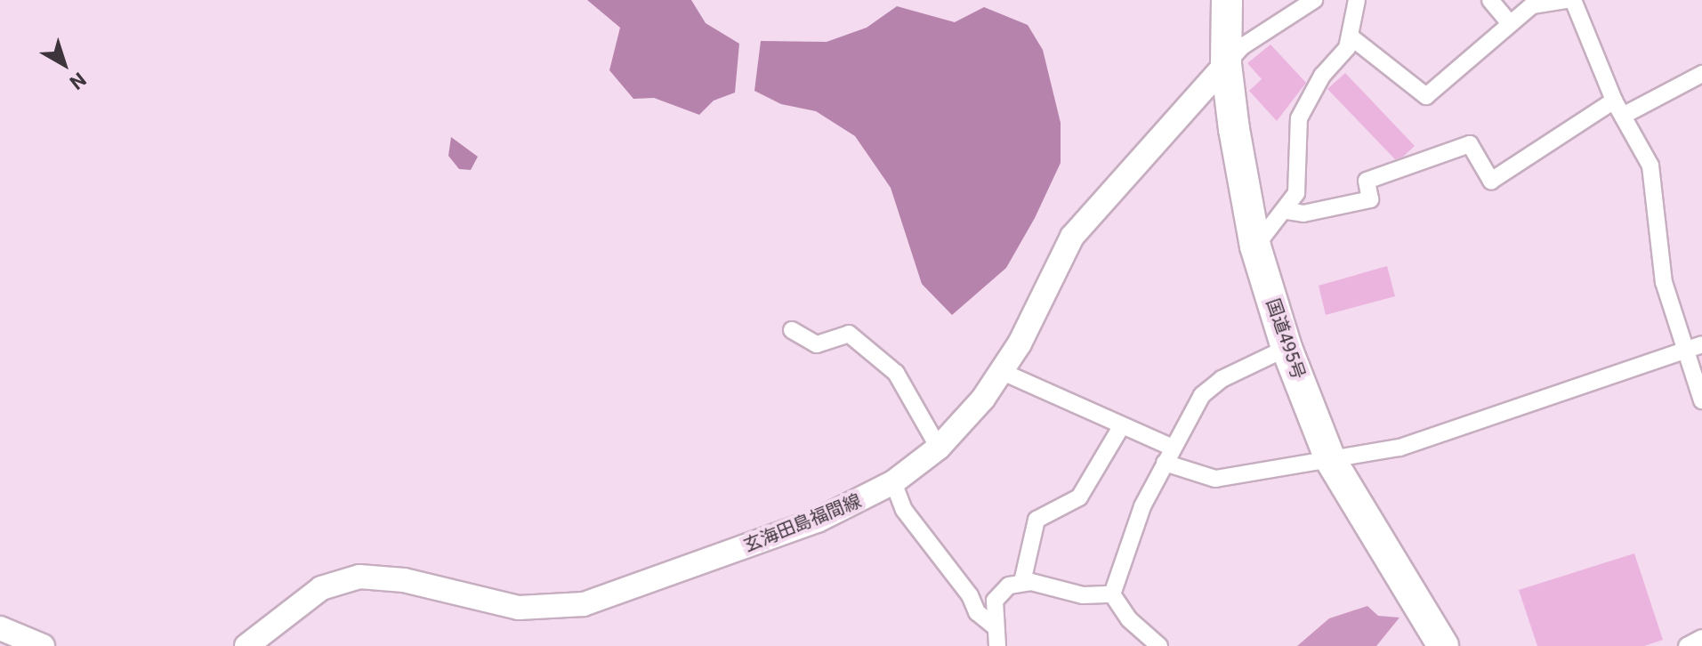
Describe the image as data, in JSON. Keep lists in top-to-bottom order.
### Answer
{
  "streets": {
    "highway": ["国道495号"],
    "main road": ["玄海田島福間線"]
  },
  "crossings": [
    ["国道495号", "玄海田島福間線"]
  ],
  "north": "bottom right"
}
